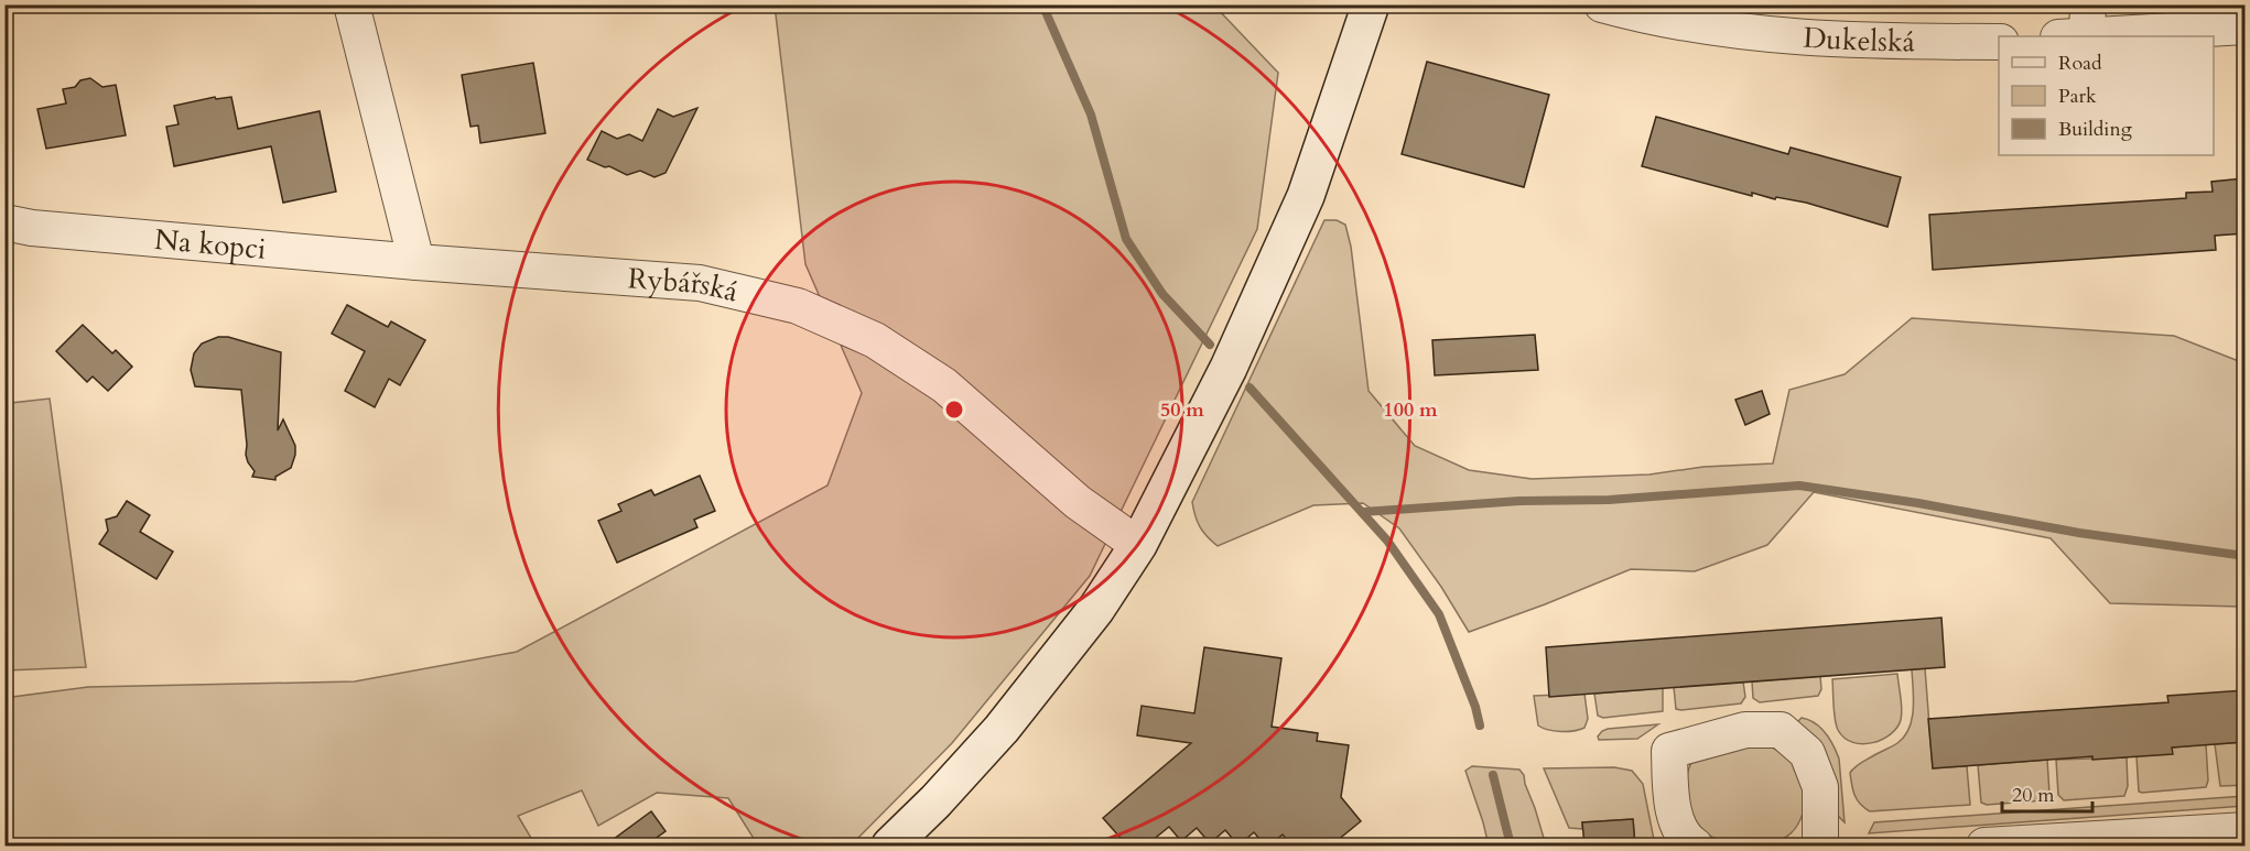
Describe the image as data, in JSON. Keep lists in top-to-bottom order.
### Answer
{
  "streets": {
    "street": ["Dukelská", "Na kopci", "Rybářská"]
  },
  "crossings": [
    ["Na kopci", "Rybářská"]
  ],
  "legend": ["Road", "Park", "Building"],
  "scale_bar": "20 m",
  "rings": ["50 m", "100 m"]
}
